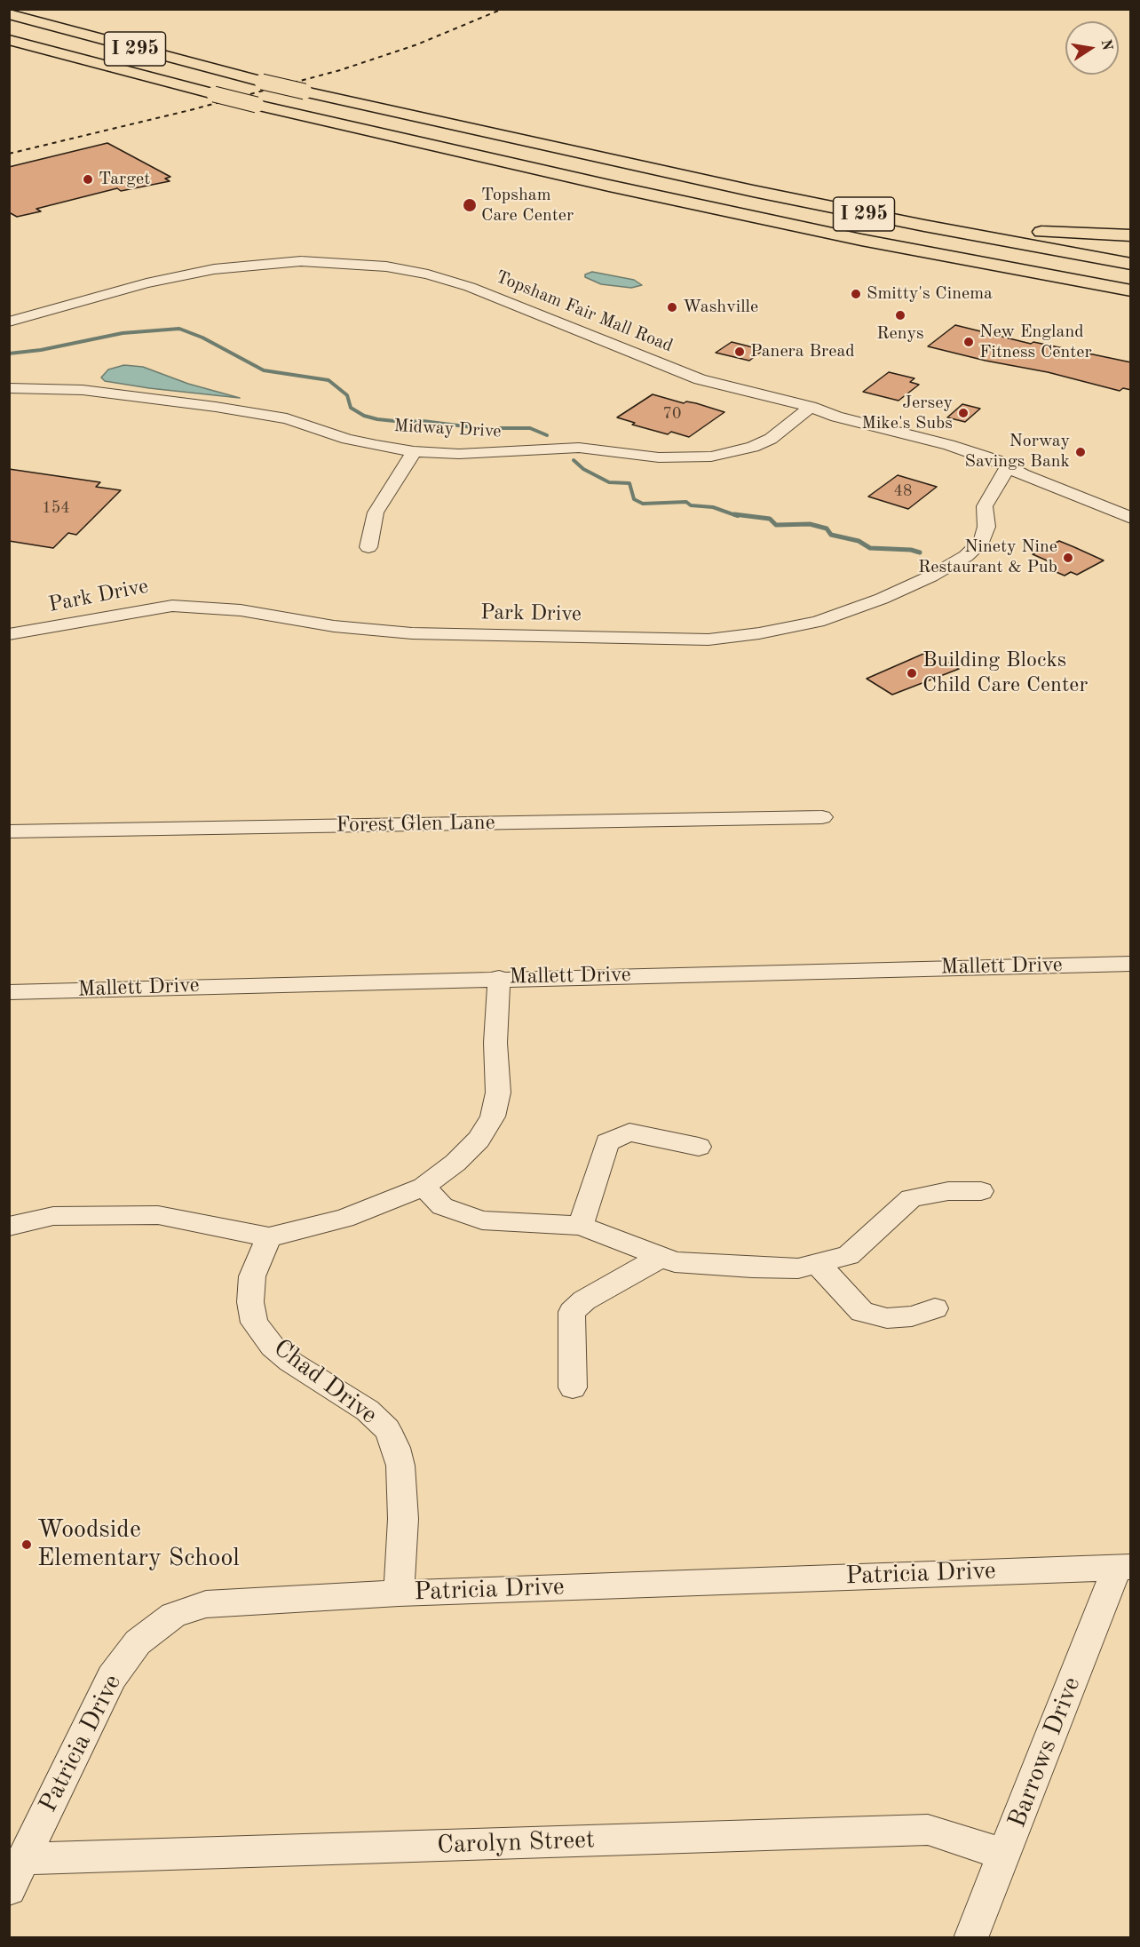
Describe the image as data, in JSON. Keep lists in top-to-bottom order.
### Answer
{
  "streets": {
    "highway": ["I 295"],
    "street": [
      "Topsham Fair Mall Road",
      "Midway Drive",
      "Park Drive",
      "Forest Glen Lane",
      "Mallett Drive",
      "Chad Drive",
      "Patricia Drive",
      "Barrows Drive",
      "Carolyn Street"
    ]
  },
  "crossings": [
    ["Topsham Fair Mall Road", "Midway Drive"],
    ["Topsham Fair Mall Road", "Park Drive"],
    ["Chad Drive", "Patricia Drive"],
    ["Patricia Drive", "Barrows Drive"],
    ["Patricia Drive", "Carolyn Street"],
    ["Barrows Drive", "Carolyn Street"]
  ],
  "places": [
    "Target",
    "Topsham Care Center",
    "Smitty's Cinema",
    "Washville",
    "Renys",
    "New England Fitness Center",
    "Panera Bread",
    "Jersey Mike's Subs",
    "Norway Savings Bank",
    "Ninety Nine Restaurant & Pub",
    "Building Blocks Child Care Center",
    "Woodside Elementary School"
  ],
  "house_numbers": ["70", "48", "154"],
  "north": "right"
}
